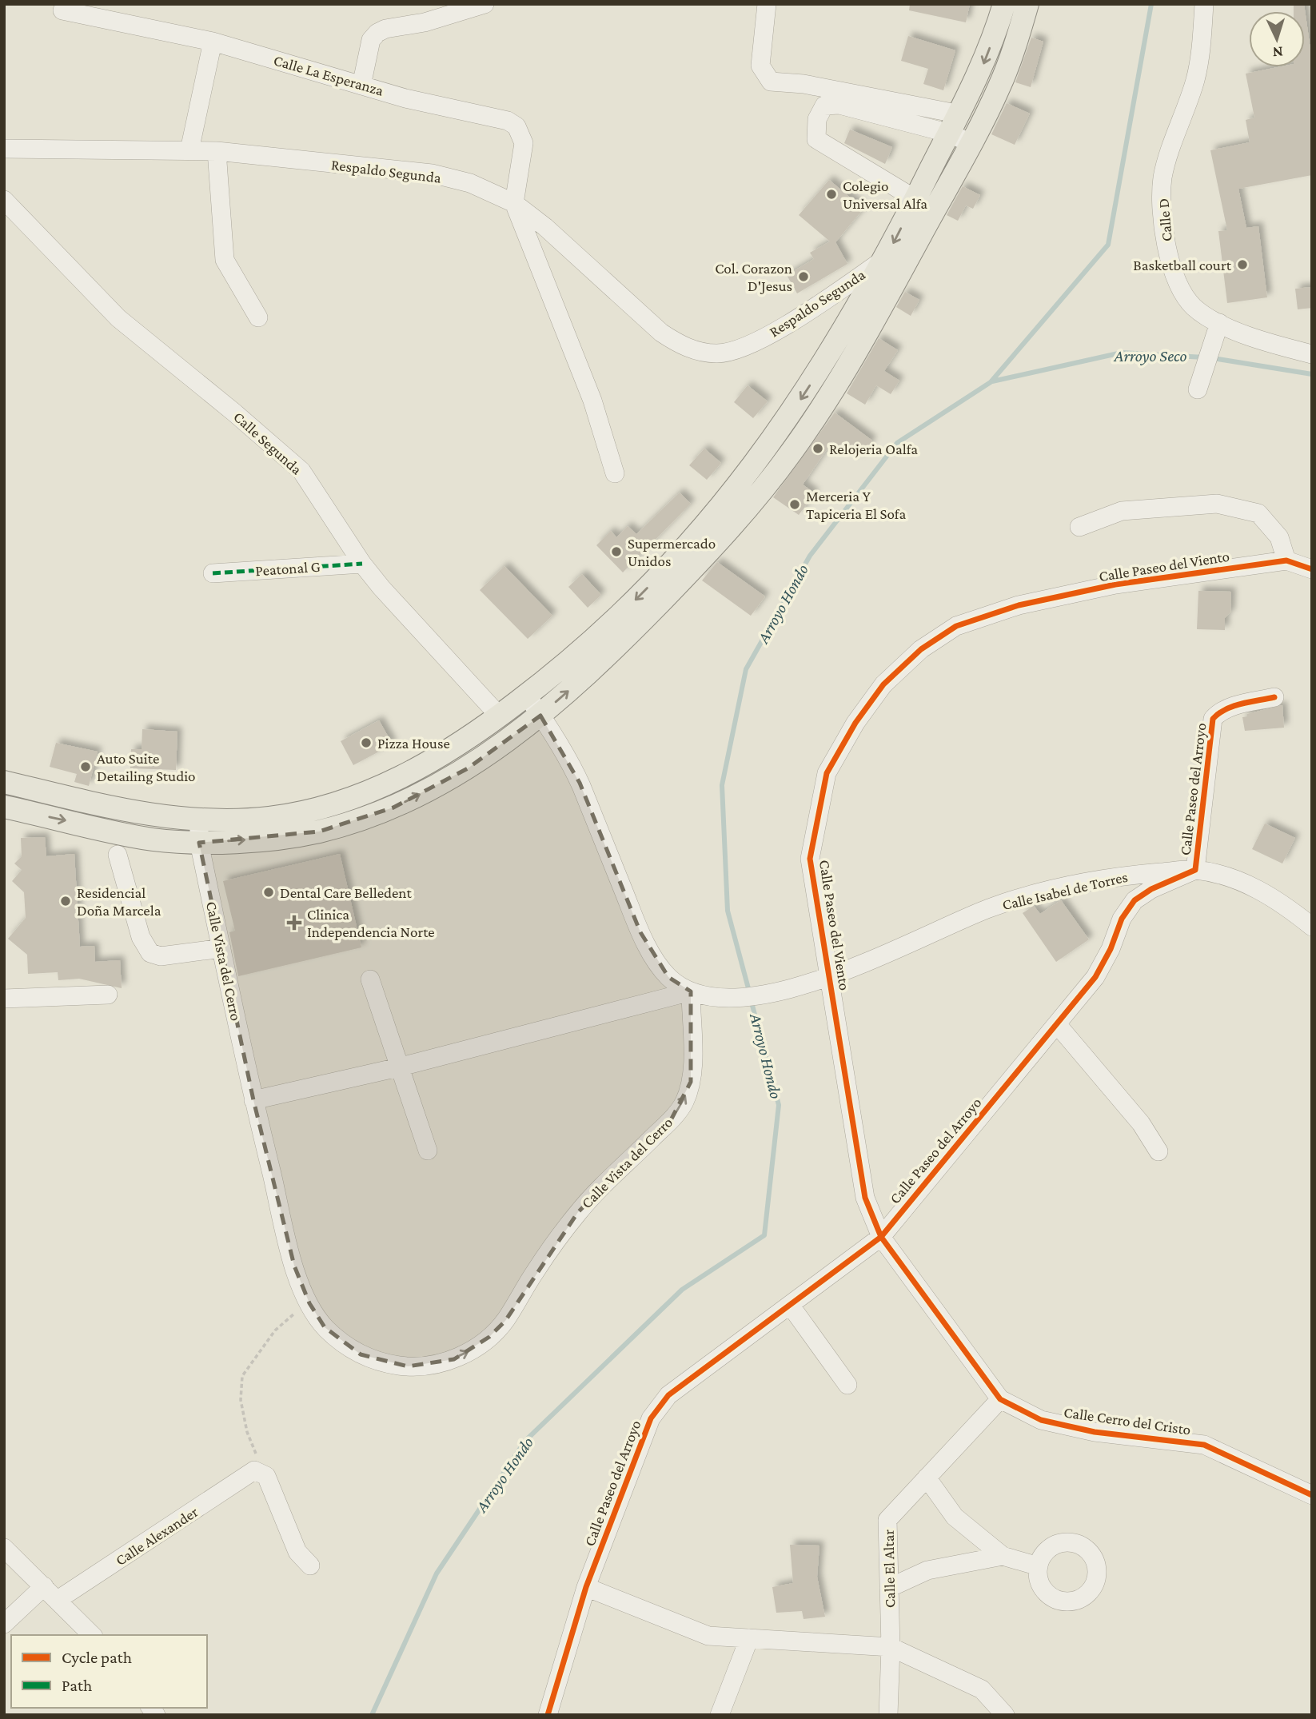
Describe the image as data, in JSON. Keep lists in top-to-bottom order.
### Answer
{
  "streets": {
    "street": [
      "Calle La Esperanza",
      "Respaldo Segunda",
      "Calle D",
      "Calle Segunda",
      "Calle Paseo del Viento",
      "Peatonal G",
      "Calle Paseo del Arroyo",
      "Calle Isabel de Torres",
      "Calle Vista del Cerro",
      "Calle Cerro del Cristo",
      "Calle Alexander",
      "Calle El Altar"
    ]
  },
  "crossings": [
    ["Calle La Esperanza", "Respaldo Segunda"],
    ["Calle Segunda", "Peatonal G"],
    ["Calle Paseo del Viento", "Calle Paseo del Arroyo"],
    ["Calle Paseo del Viento", "Calle Isabel de Torres"],
    ["Calle Paseo del Viento", "Calle Cerro del Cristo"],
    ["Calle Paseo del Arroyo", "Calle Isabel de Torres"],
    ["Calle Paseo del Arroyo", "Calle Cerro del Cristo"],
    ["Calle Isabel de Torres", "Calle Vista del Cerro"],
    ["Calle Cerro del Cristo", "Calle El Altar"]
  ],
  "water": ["Arroyo Seco", "Arroyo Hondo"],
  "places": {
    "other": [
      "Colegio Universal Alfa",
      "Basketball court",
      "Col. Corazon D'Jesus",
      "Relojeria Oalfa",
      "Merceria Y Tapiceria El Sofa",
      "Supermercado Unidos",
      "Pizza House",
      "Auto Suite Detailing Studio",
      "Dental Care Belledent",
      "Residencial Doña Marcela"
    ],
    "health": ["Clinica Independencia Norte"]
  },
  "legend": ["Cycle path", "Path"],
  "north": "bottom"
}
